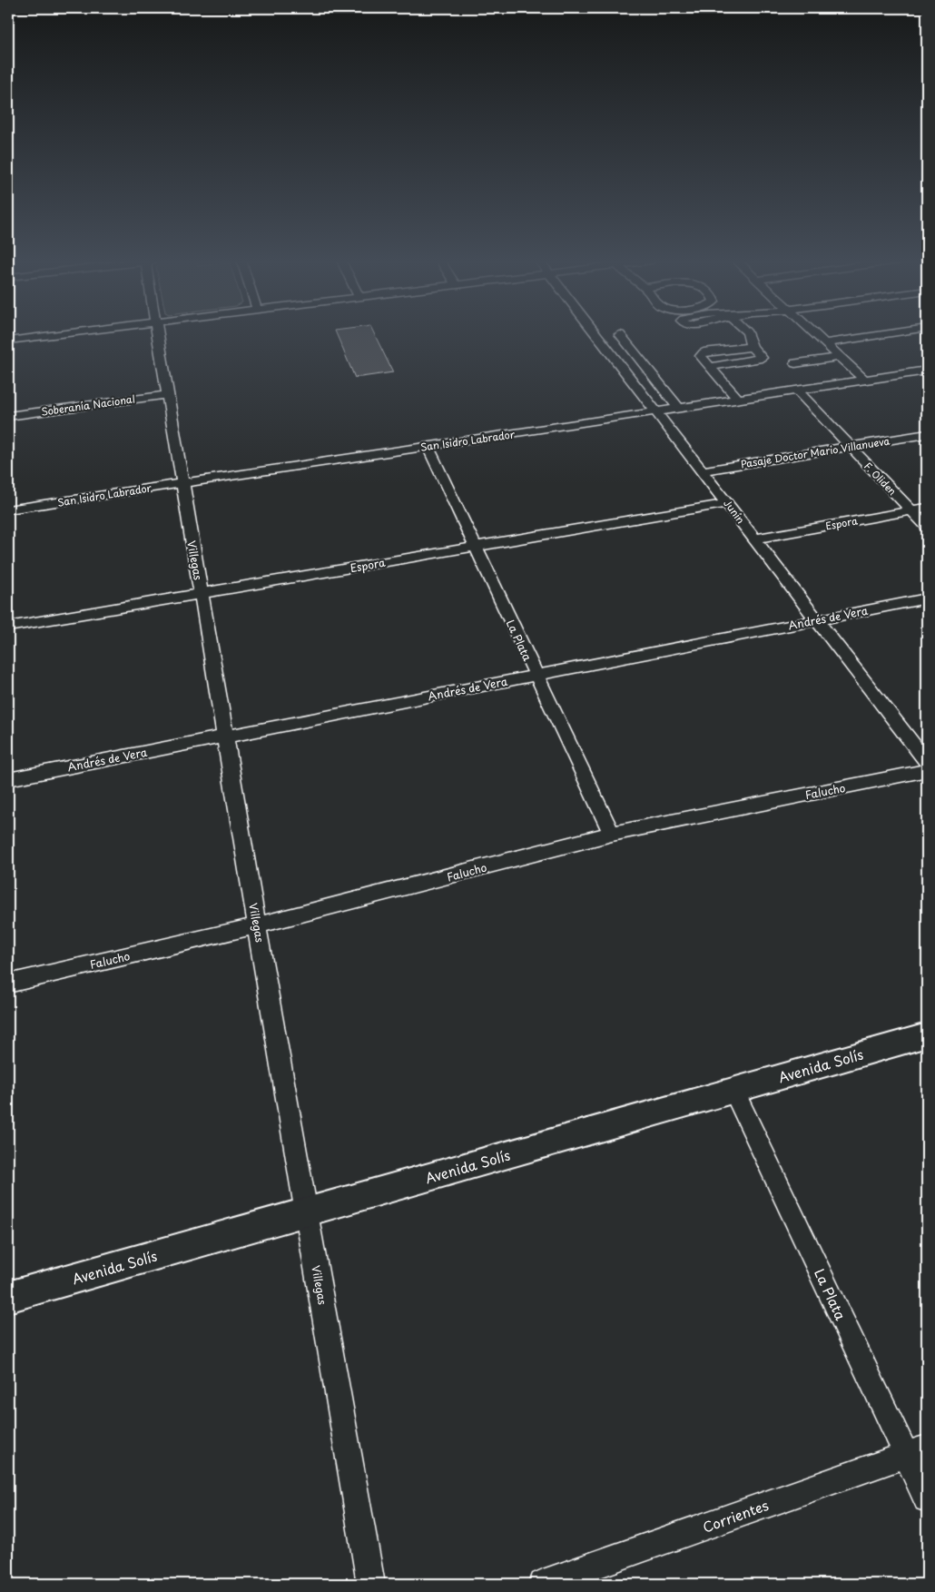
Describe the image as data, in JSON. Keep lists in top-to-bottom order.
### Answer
{
  "streets": {
    "street": [
      "Soberanía Nacional",
      "San Isidro Labrador",
      "Pasaje Doctor Mario Villanueva",
      "F. Oliden",
      "Junín",
      "Espora",
      "Villegas",
      "Andrés de Vera",
      "La Plata",
      "Falucho",
      "Avenida Solís",
      "Corrientes"
    ]
  },
  "crossings": [
    ["Soberanía Nacional", "Villegas"],
    ["San Isidro Labrador", "F. Oliden"],
    ["San Isidro Labrador", "Junín"],
    ["San Isidro Labrador", "Villegas"],
    ["San Isidro Labrador", "La Plata"],
    ["Pasaje Doctor Mario Villanueva", "F. Oliden"],
    ["Pasaje Doctor Mario Villanueva", "Junín"],
    ["F. Oliden", "Espora"],
    ["Junín", "Espora"],
    ["Junín", "Andrés de Vera"],
    ["Espora", "Villegas"],
    ["Espora", "La Plata"],
    ["Villegas", "Andrés de Vera"],
    ["Villegas", "Falucho"],
    ["Villegas", "Avenida Solís"],
    ["Andrés de Vera", "La Plata"],
    ["La Plata", "Falucho"],
    ["La Plata", "Avenida Solís"],
    ["La Plata", "Corrientes"]
  ]
}
